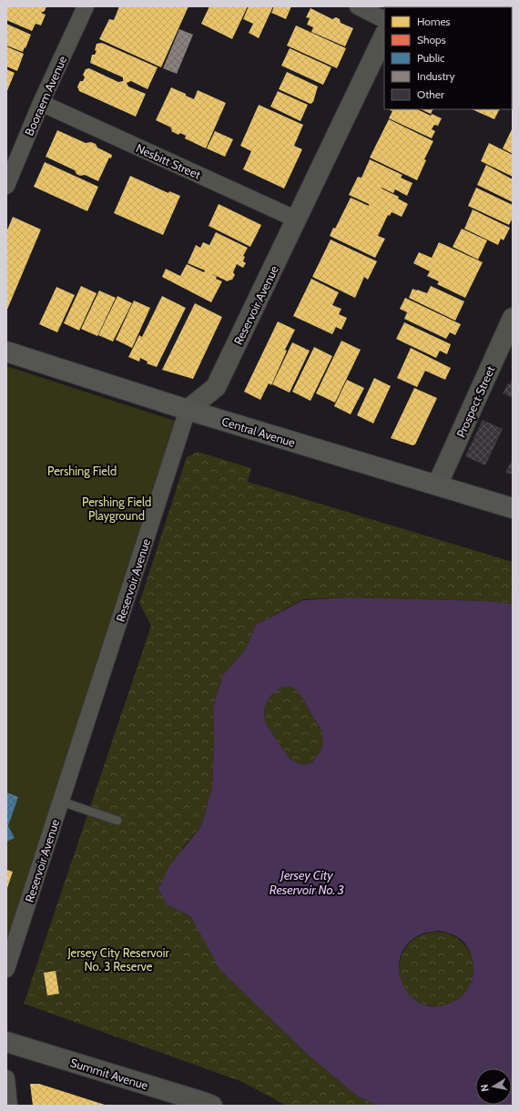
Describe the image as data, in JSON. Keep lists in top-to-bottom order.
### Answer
{
  "streets": {
    "main road": ["Central Avenue"],
    "street": [
      "Booraem Avenue",
      "Nesbitt Street",
      "Reservoir Avenue",
      "Prospect Street",
      "Summit Avenue"
    ]
  },
  "crossings": [
    ["Booraem Avenue", "Nesbitt Street"],
    ["Nesbitt Street", "Reservoir Avenue"],
    ["Reservoir Avenue", "Central Avenue"],
    ["Prospect Street", "Central Avenue"]
  ],
  "water": ["Jersey City Reservoir No. 3"],
  "parks": ["Pershing Field", "Pershing Field Playground", "Jersey City Reservoir No. 3 Reserve"],
  "legend": [
    "Homes",
    "Shops",
    "Public",
    "Industry",
    "Other"
  ],
  "north": "left"
}
